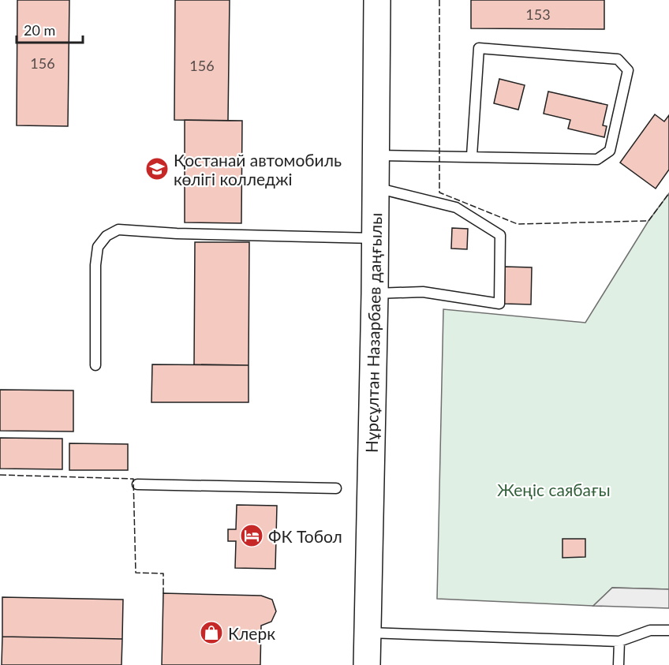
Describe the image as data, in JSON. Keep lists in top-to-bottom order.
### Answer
{
  "streets": {
    "main road": ["Нұрсұлтан Назарбаев даңғылы"]
  },
  "parks": ["Жеңіс саябағы"],
  "places": {
    "school or university": ["Қостанай автомобиль көлігі колледжі"],
    "hotel": ["ФК Тобол"],
    "shop": ["Клерк"]
  },
  "house_numbers": ["153", "156", "156"],
  "scale_bar": "20 m"
}
